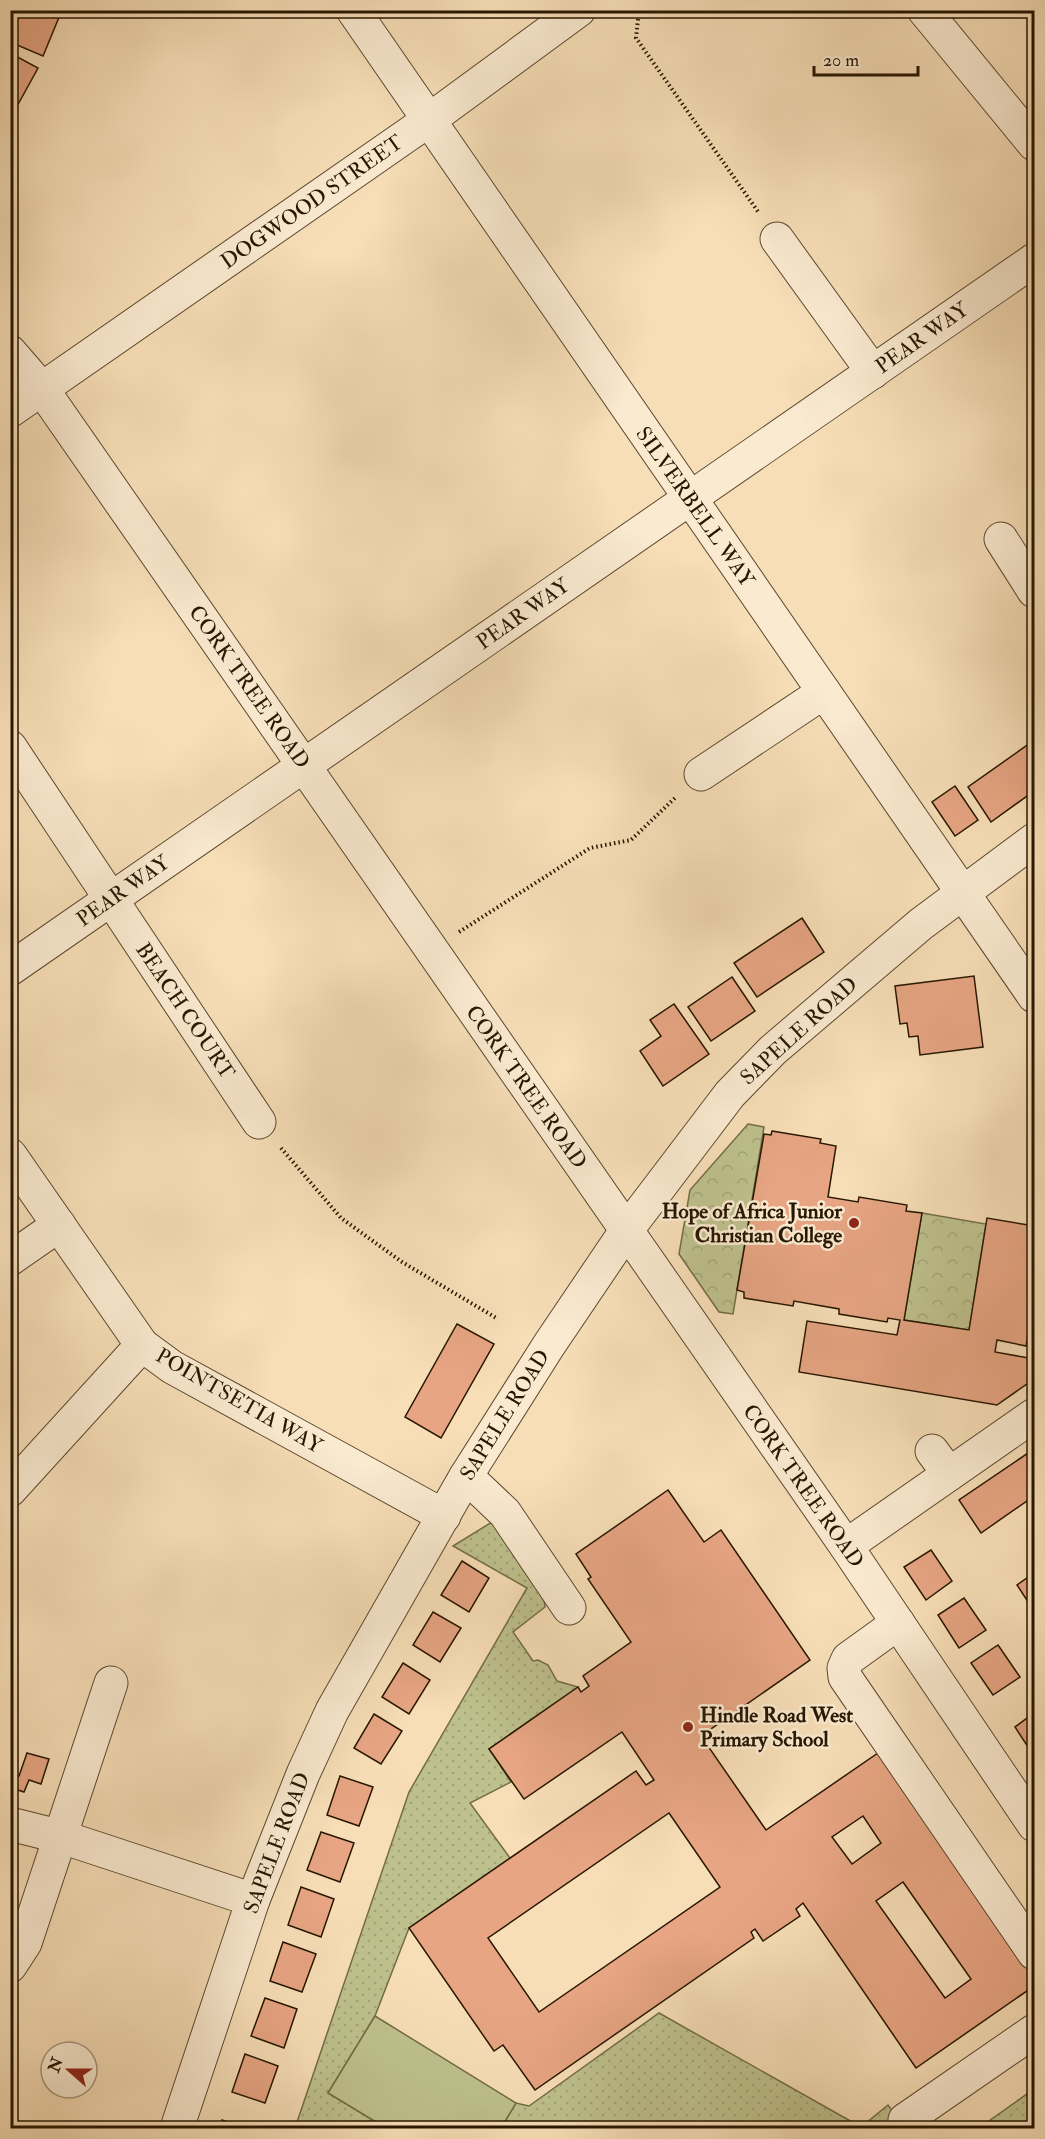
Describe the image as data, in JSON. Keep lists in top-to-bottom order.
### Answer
{
  "streets": {
    "street": [
      "DOGWOOD STREET",
      "PEAR WAY",
      "SILVERBELL WAY",
      "CORK TREE ROAD",
      "BEACH COURT",
      "SAPELE ROAD",
      "POINTSETIA WAY"
    ]
  },
  "crossings": [
    ["DOGWOOD STREET", "SILVERBELL WAY"],
    ["DOGWOOD STREET", "CORK TREE ROAD"],
    ["PEAR WAY", "SILVERBELL WAY"],
    ["PEAR WAY", "CORK TREE ROAD"],
    ["PEAR WAY", "BEACH COURT"],
    ["SILVERBELL WAY", "SAPELE ROAD"],
    ["CORK TREE ROAD", "SAPELE ROAD"],
    ["SAPELE ROAD", "POINTSETIA WAY"]
  ],
  "places": ["Hope of Africa Junior Christian College", "Hindle Road West Primary School"],
  "scale_bar": "20 m",
  "north": "left"
}
